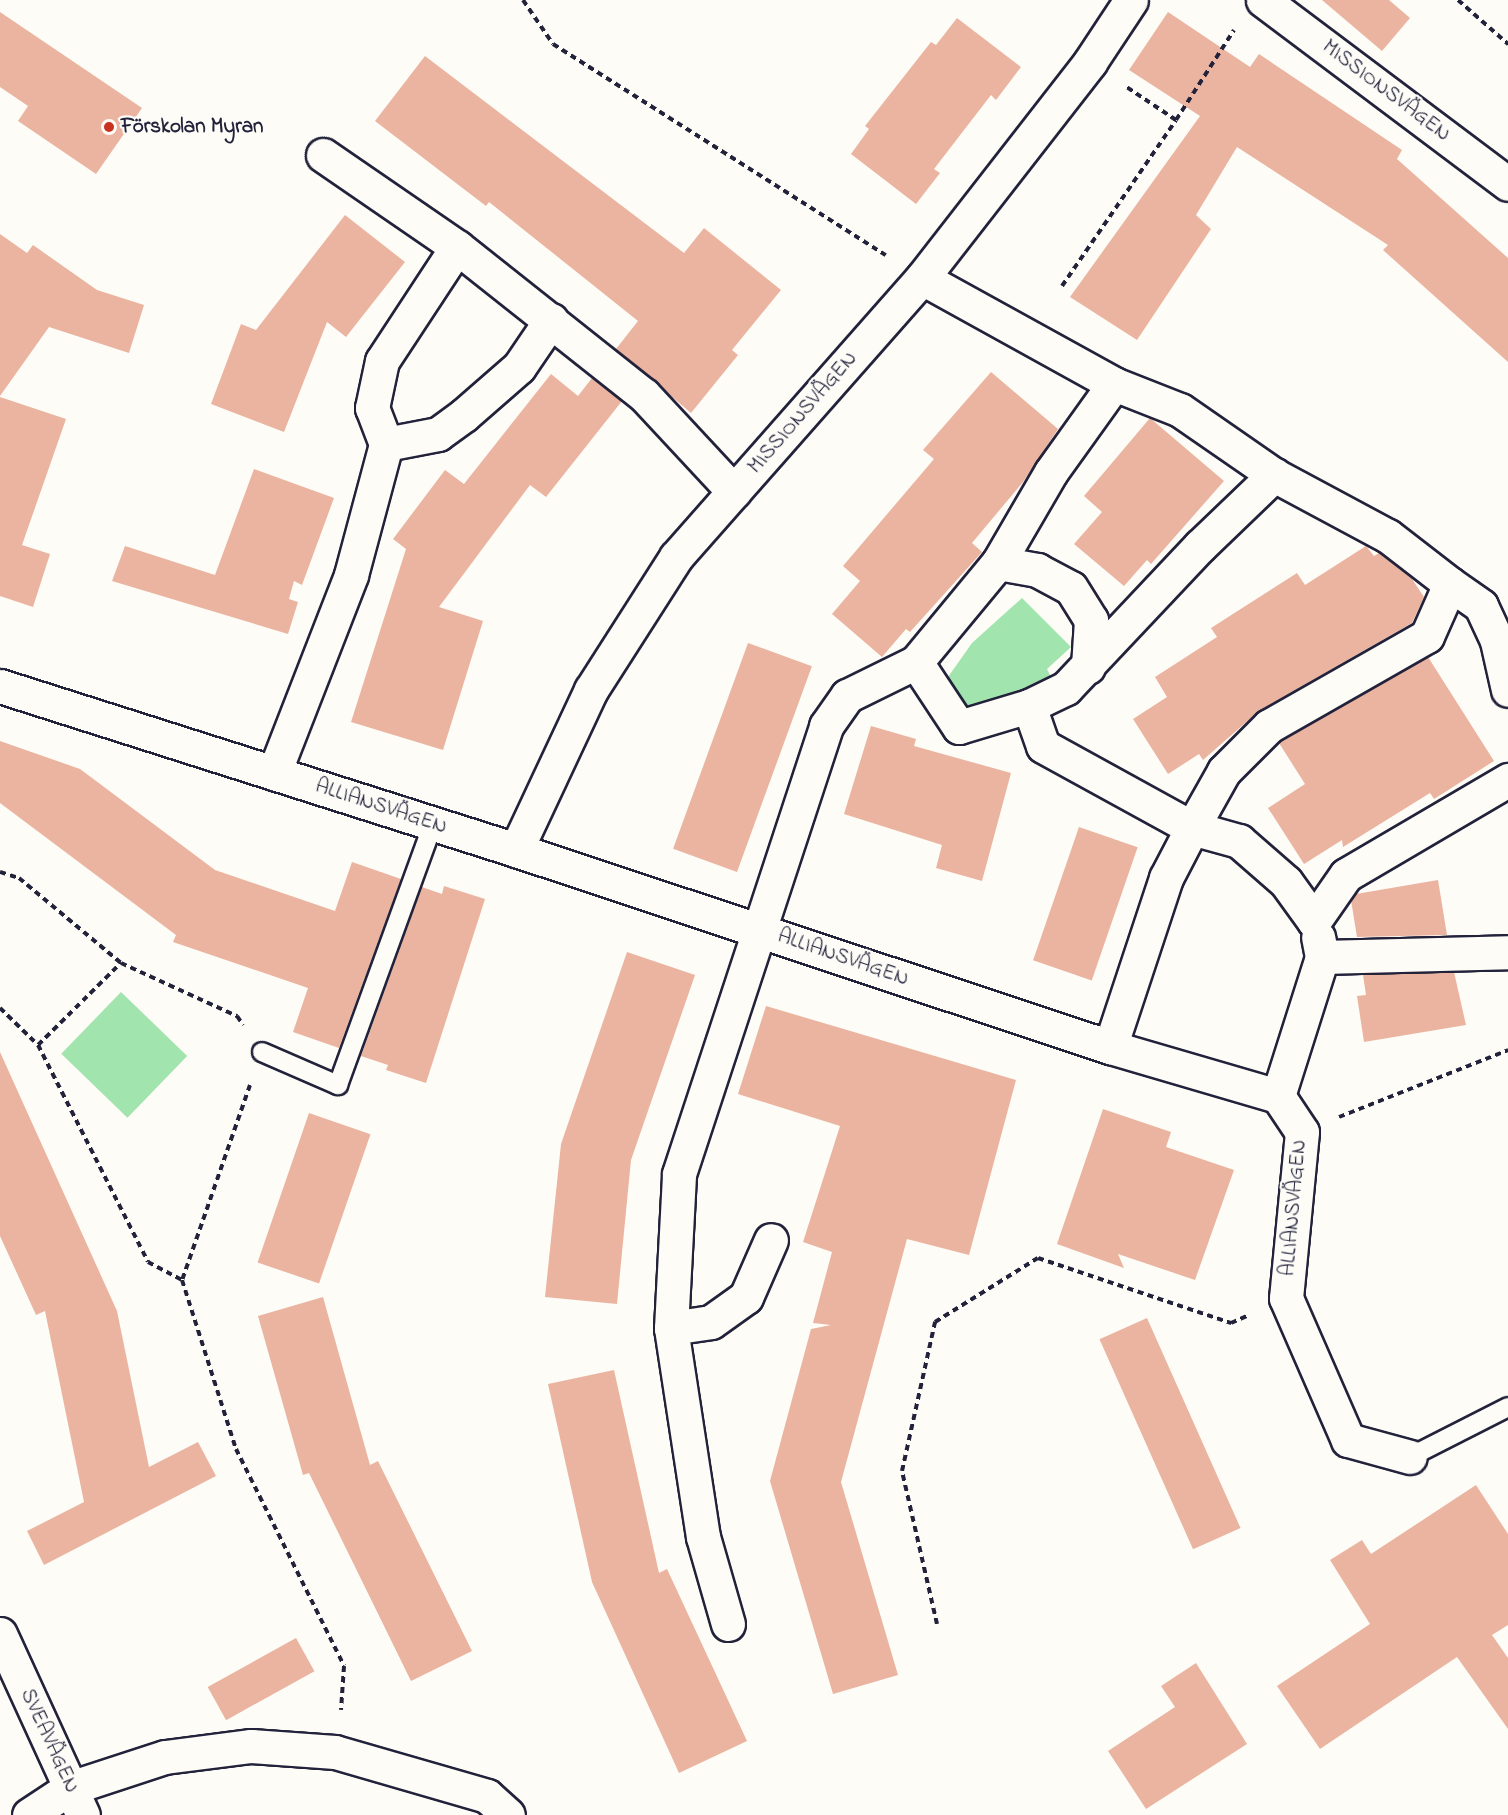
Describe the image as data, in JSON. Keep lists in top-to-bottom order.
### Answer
{
  "streets": {
    "street": ["MISSIONSVÄGEN", "ALLIANSVÄGEN", "SVEAVÄGEN"]
  },
  "crossings": [
    ["MISSIONSVÄGEN", "ALLIANSVÄGEN"]
  ],
  "places": ["Förskolan Myran"]
}
